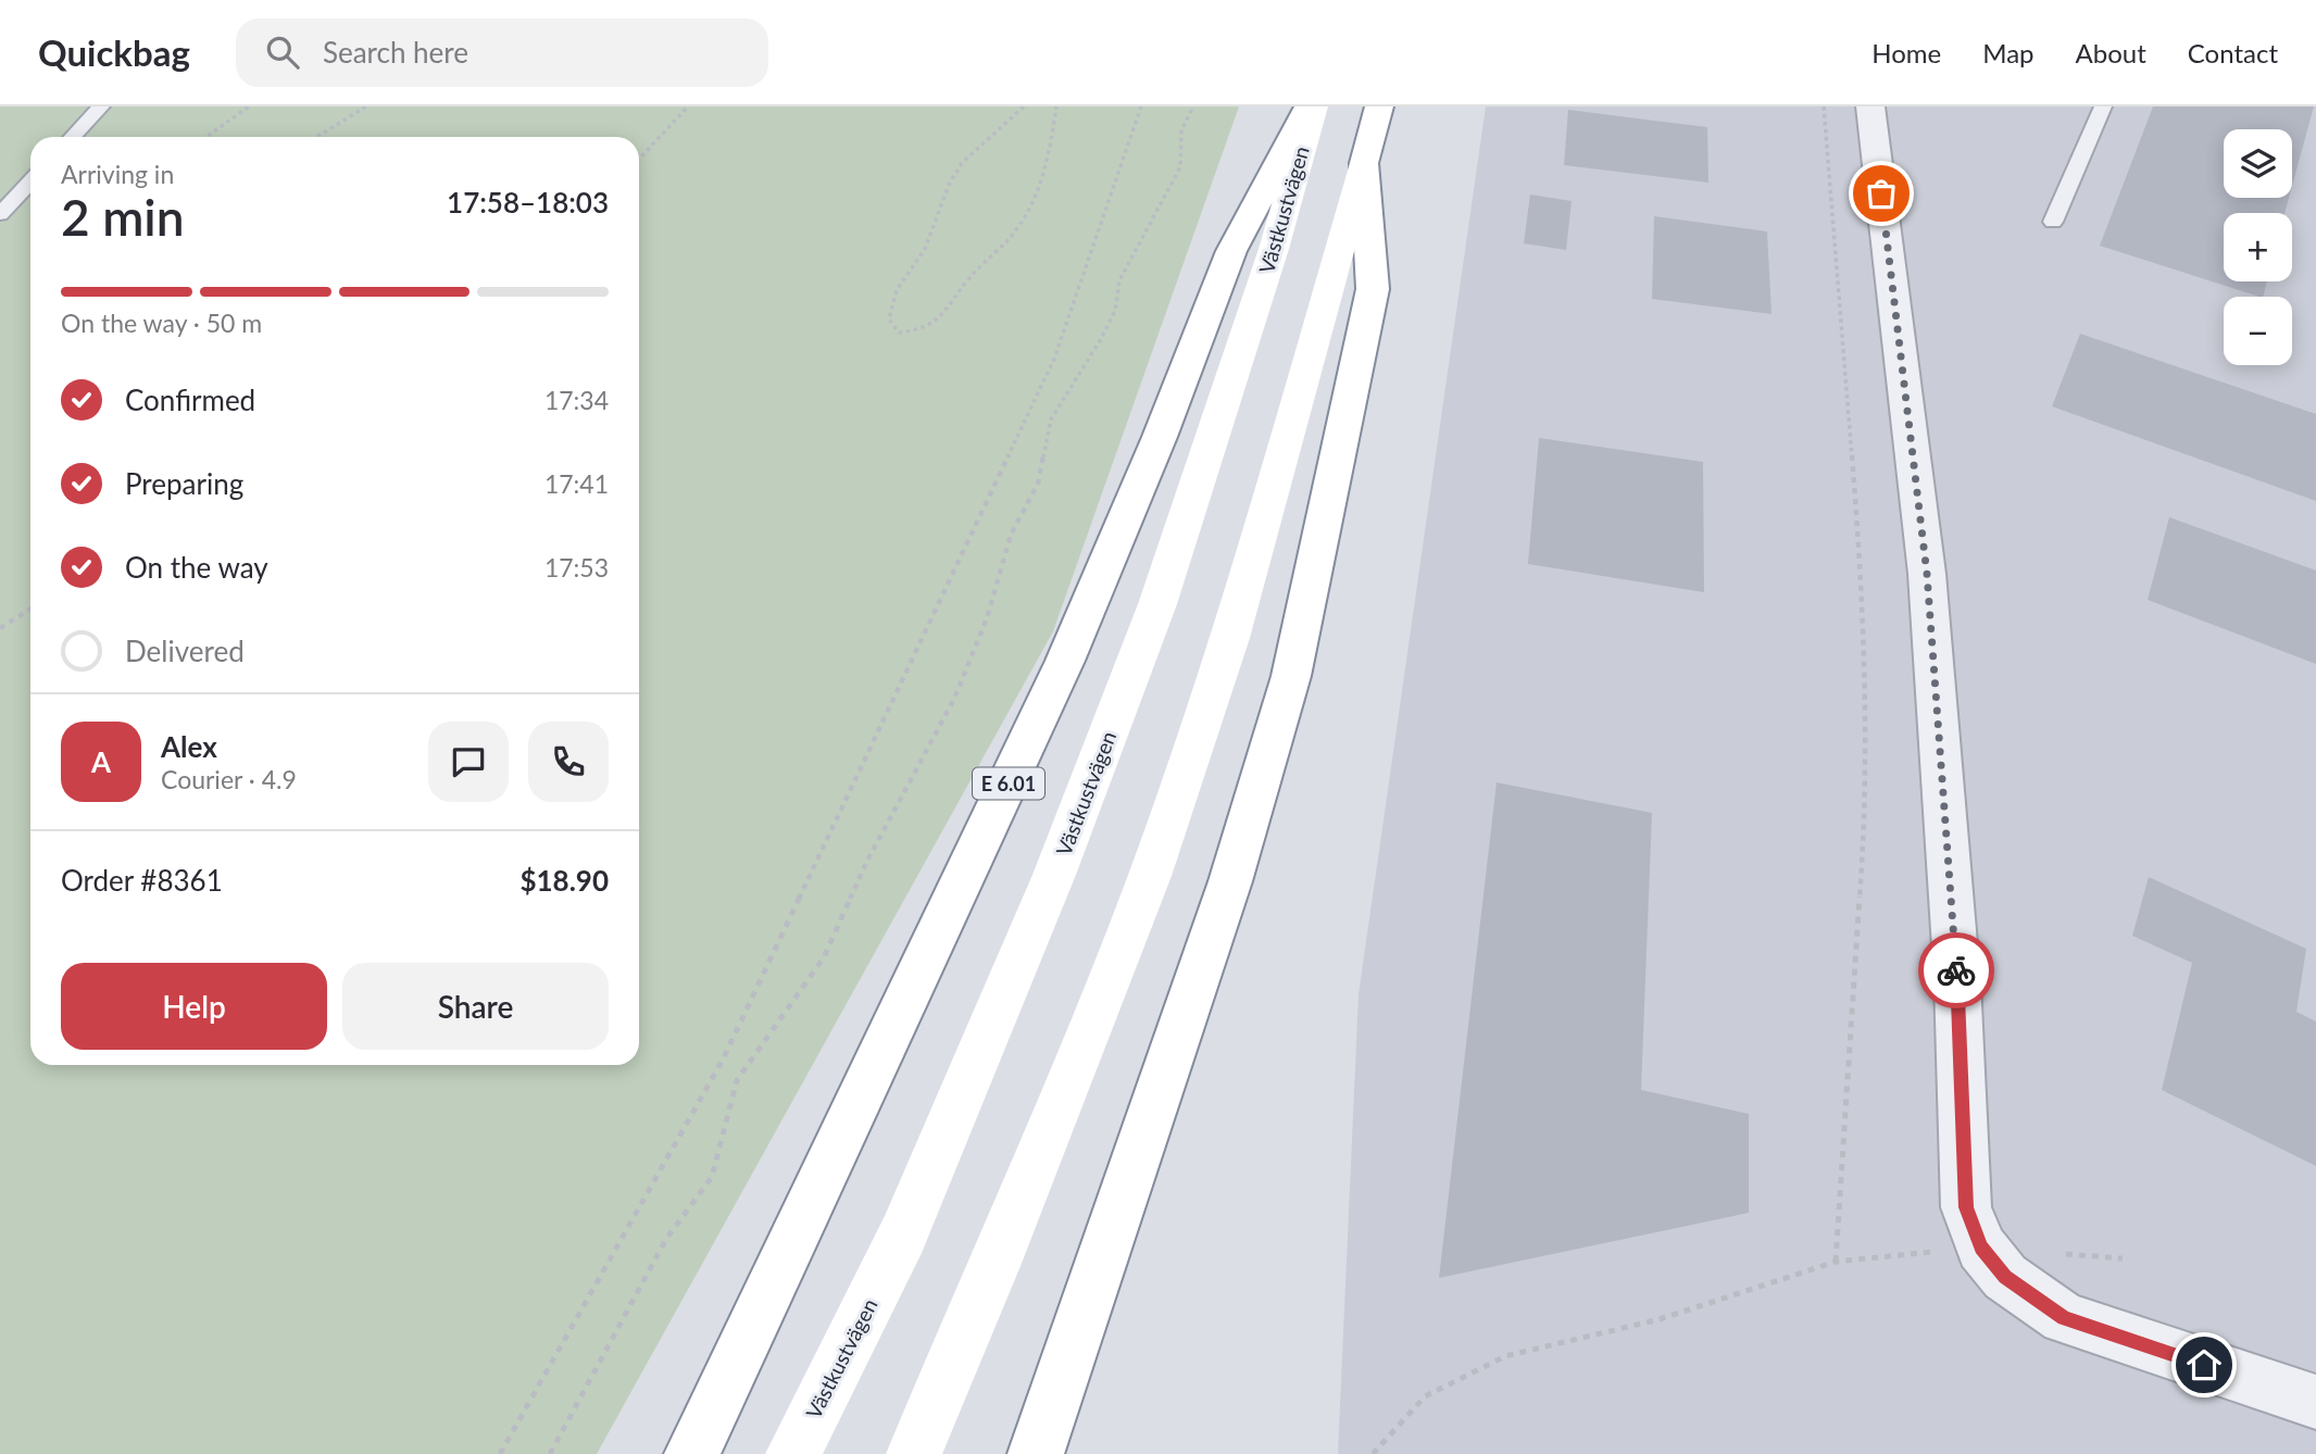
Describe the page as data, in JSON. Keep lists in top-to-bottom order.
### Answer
{
  "streets": {
    "main road": ["Västkustvägen", "E 6.01"]
  },
  "crossings": [
    ["Västkustvägen", "E 6.01"]
  ],
  "page": {
    "header": "Quickbag",
    "search": "Search here",
    "nav": [
      "Home",
      "Map",
      "About",
      "Contact"
    ],
    "map_buttons": ["+", "−"],
    "heading": ["2 min", "Arriving in", "17:58–18:03"],
    "panel": [
      "Alex",
      "Courier · 4.9",
      "Order #8361",
      "$18.90"
    ],
    "bar": "On the way · 50 m",
    "list": [
      ["Confirmed", "17:34"],
      ["Preparing", "17:41"],
      ["On the way", "17:53"],
      "Delivered"
    ],
    "round": "A",
    "buttons": ["Help", "Share"]
  }
}
